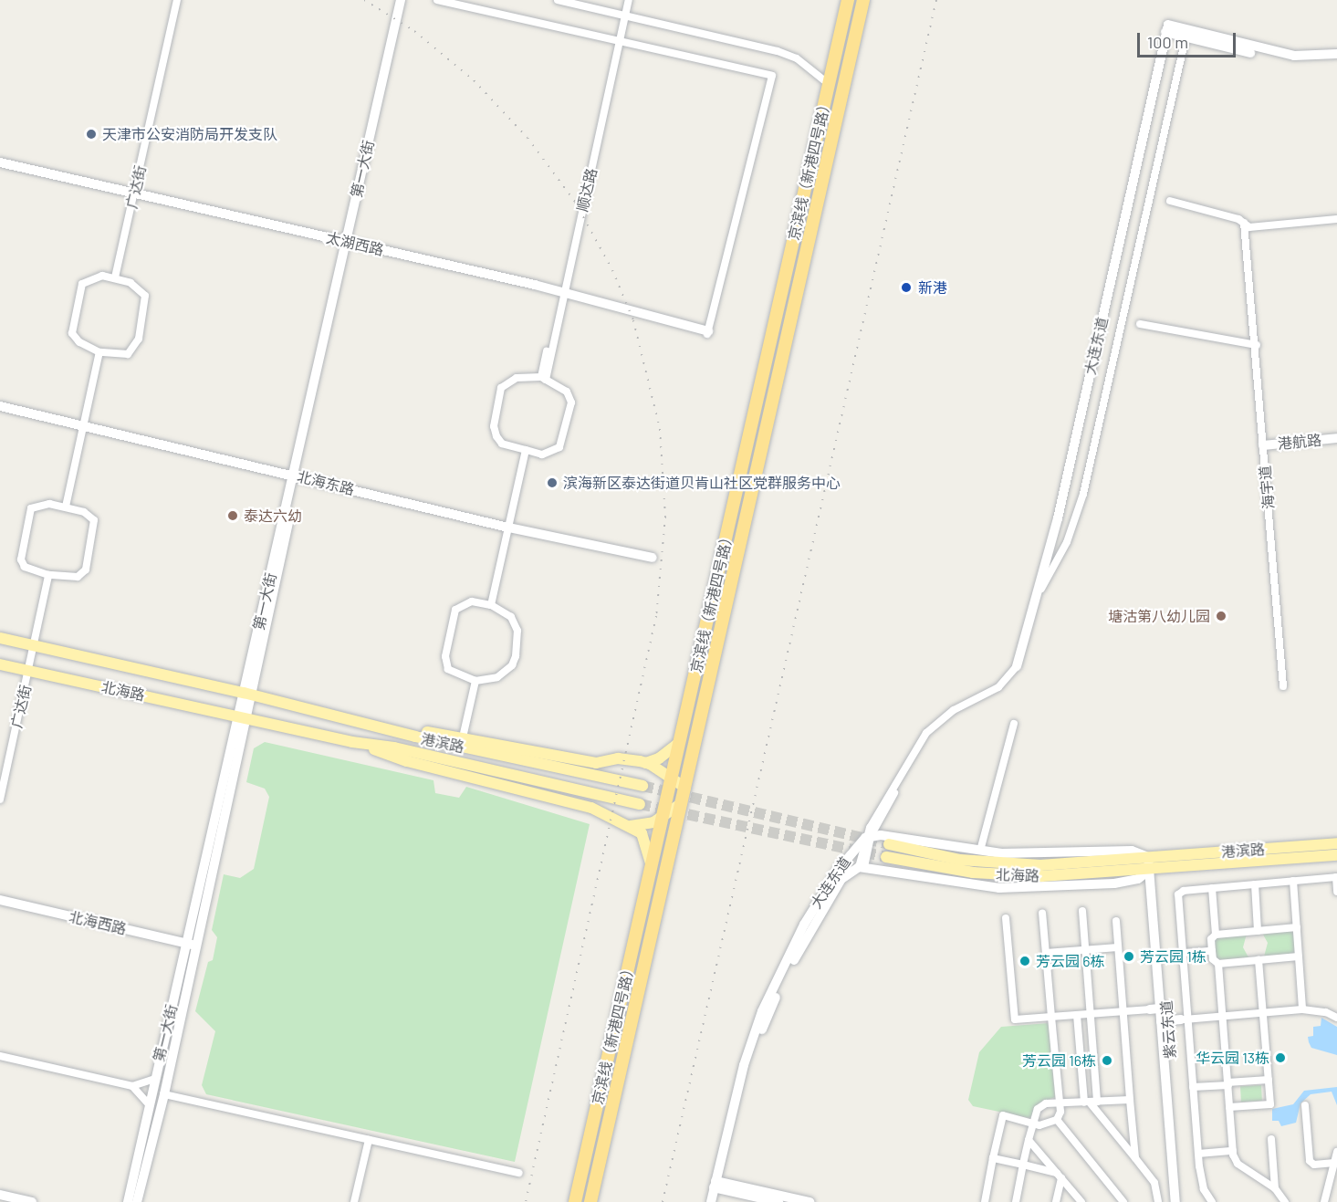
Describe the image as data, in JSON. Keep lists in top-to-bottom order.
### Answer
{
  "streets": {
    "highway": ["京滨线（新港四号路）"],
    "main road": ["北海路", "港滨路"],
    "street": [
      "第一大街",
      "广达街",
      "顺达路",
      "太湖西路",
      "大连东道",
      "港航路",
      "北海东路",
      "海宇道",
      "北海西路",
      "紫云东道"
    ]
  },
  "crossings": [
    ["第一大街", "太湖西路"],
    ["第一大街", "北海东路"],
    ["第一大街", "北海路"],
    ["第一大街", "港滨路"],
    ["第一大街", "北海西路"],
    ["广达街", "太湖西路"],
    ["广达街", "北海路"],
    ["顺达路", "太湖西路"],
    ["大连东道", "北海路"],
    ["大连东道", "港滨路"],
    ["大连东道", "紫云东道"],
    ["港航路", "海宇道"],
    ["北海路", "港滨路"],
    ["北海路", "紫云东道"],
    ["港滨路", "紫云东道"]
  ],
  "places": [
    "天津市公安消防局开发支队",
    "新港",
    "滨海新区泰达街道贝肯山社区党群服务中心",
    "泰达六幼",
    "塘沽第八幼儿园",
    "芳云园 1栋",
    "芳云园 6栋",
    "华云园 13栋",
    "芳云园 16栋"
  ],
  "scale_bar": "100 m"
}
